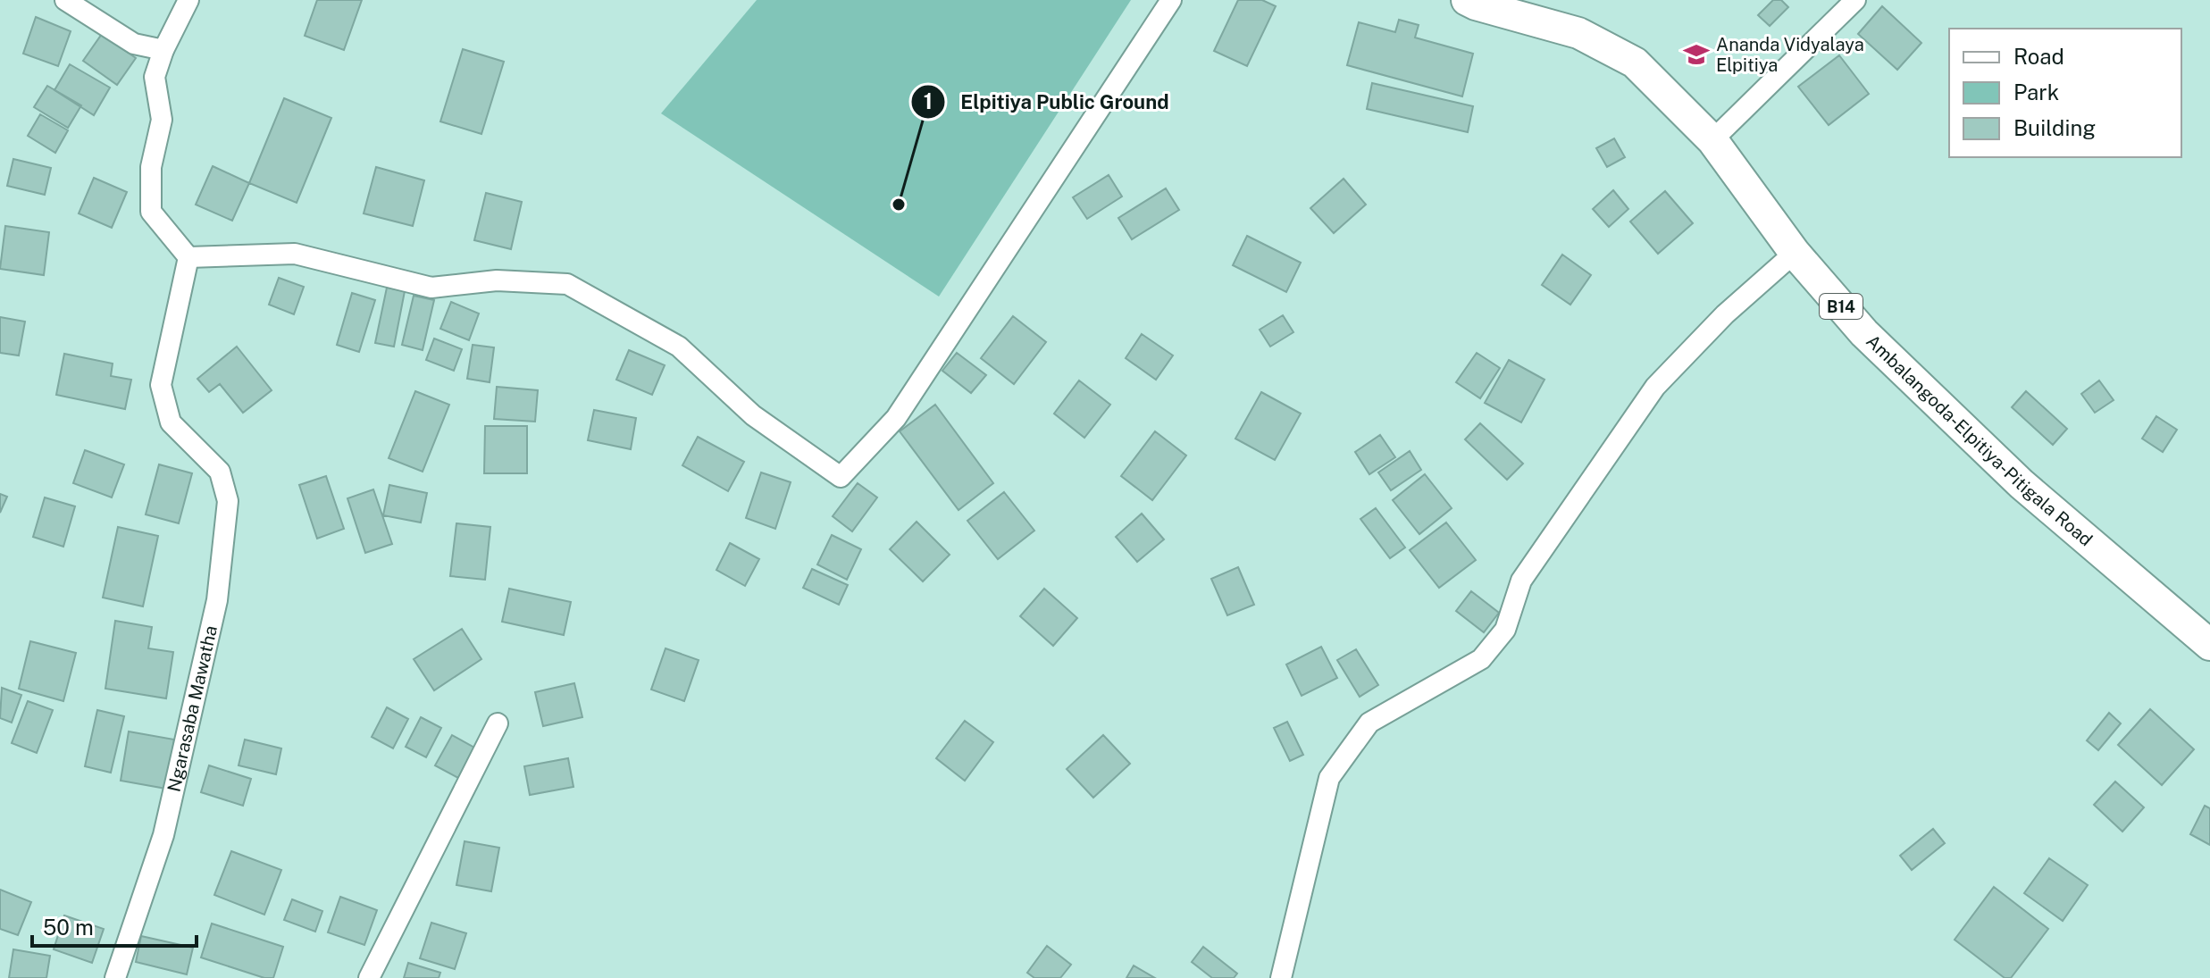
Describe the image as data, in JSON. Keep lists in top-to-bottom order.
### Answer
{
  "streets": {
    "main road": ["B14", "Ambalangoda-Elpitiya-Pitigala Road"],
    "street": ["Ngarasaba Mawatha"]
  },
  "places": {
    "school or university": ["Ananda Vidyalaya Elpitiya"],
    "other": ["Elpitiya Public Ground"]
  },
  "legend": ["Road", "Park", "Building"],
  "scale_bar": "50 m"
}
